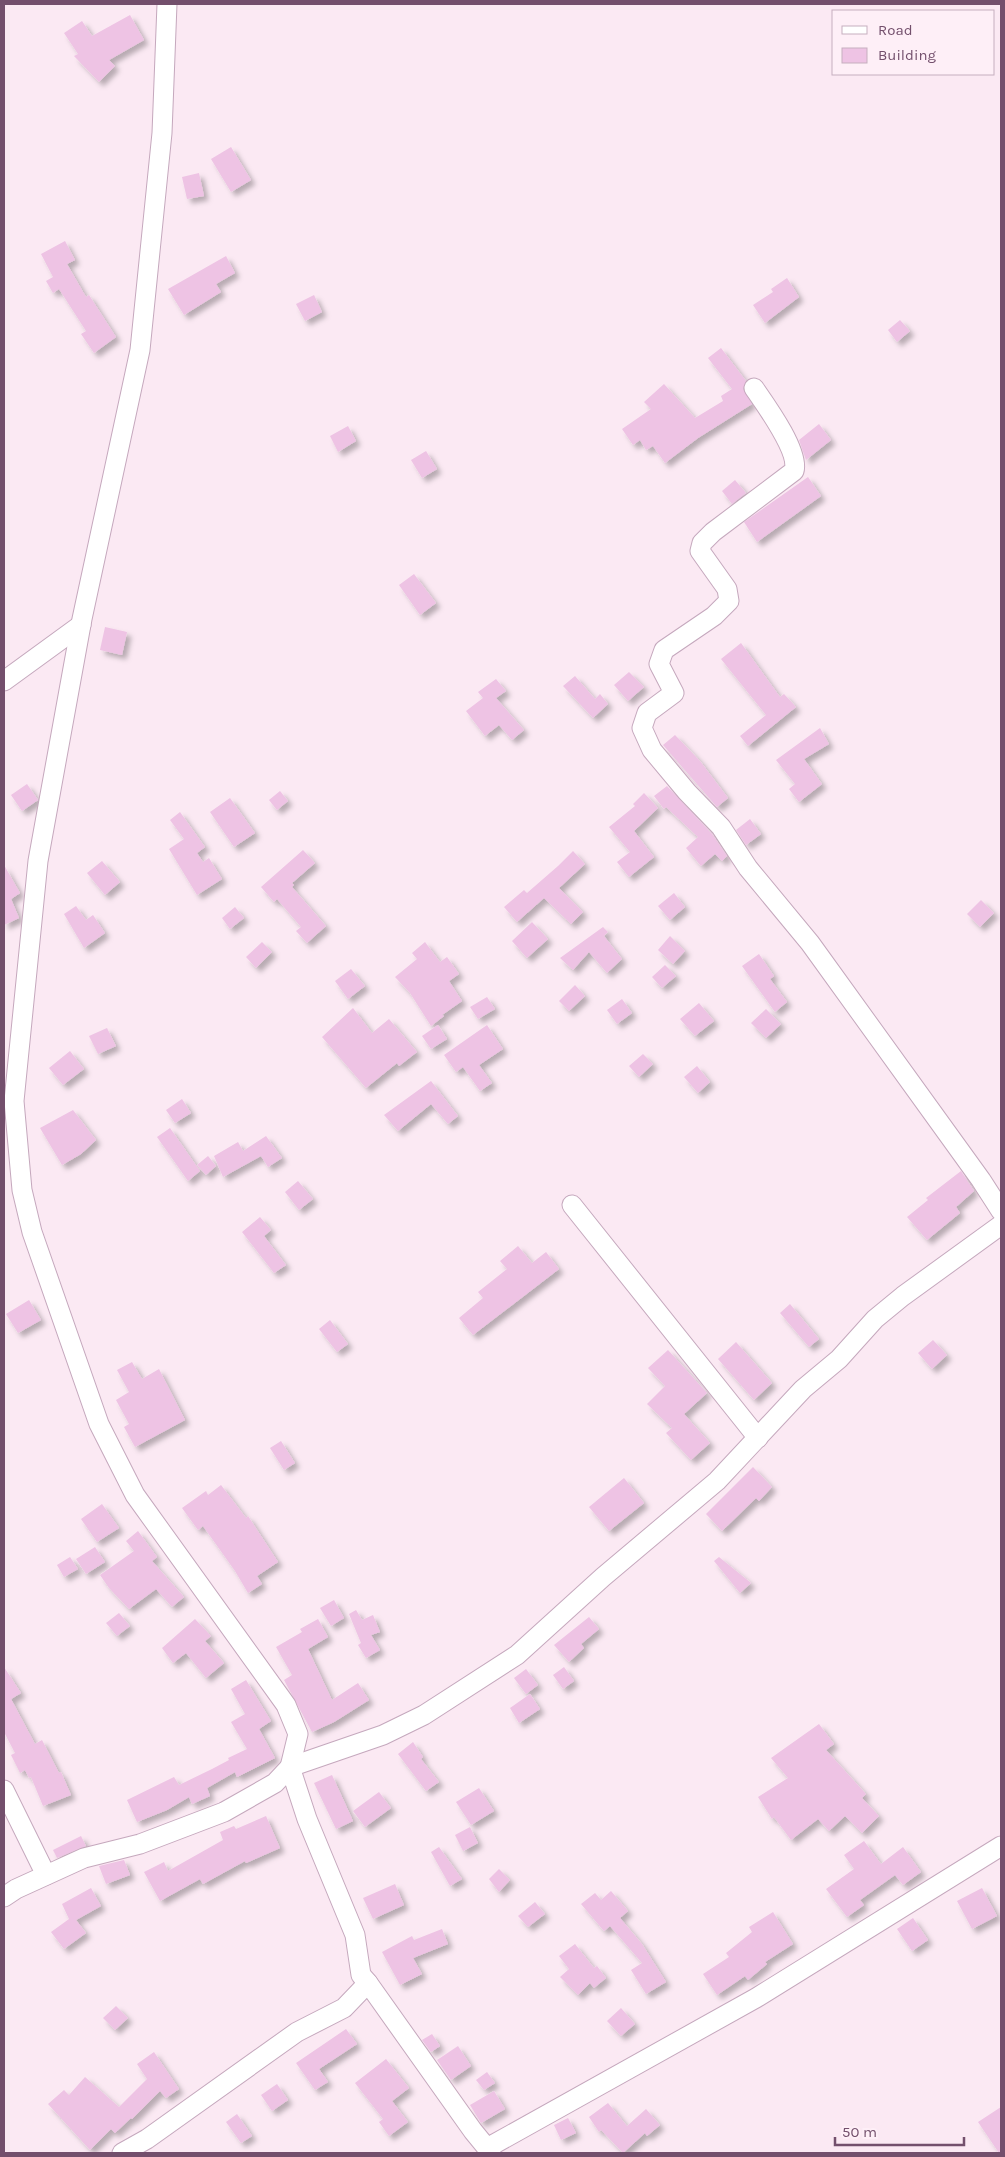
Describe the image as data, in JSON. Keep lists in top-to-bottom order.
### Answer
{
  "legend": ["Road", "Building"],
  "scale_bar": "50 m"
}
